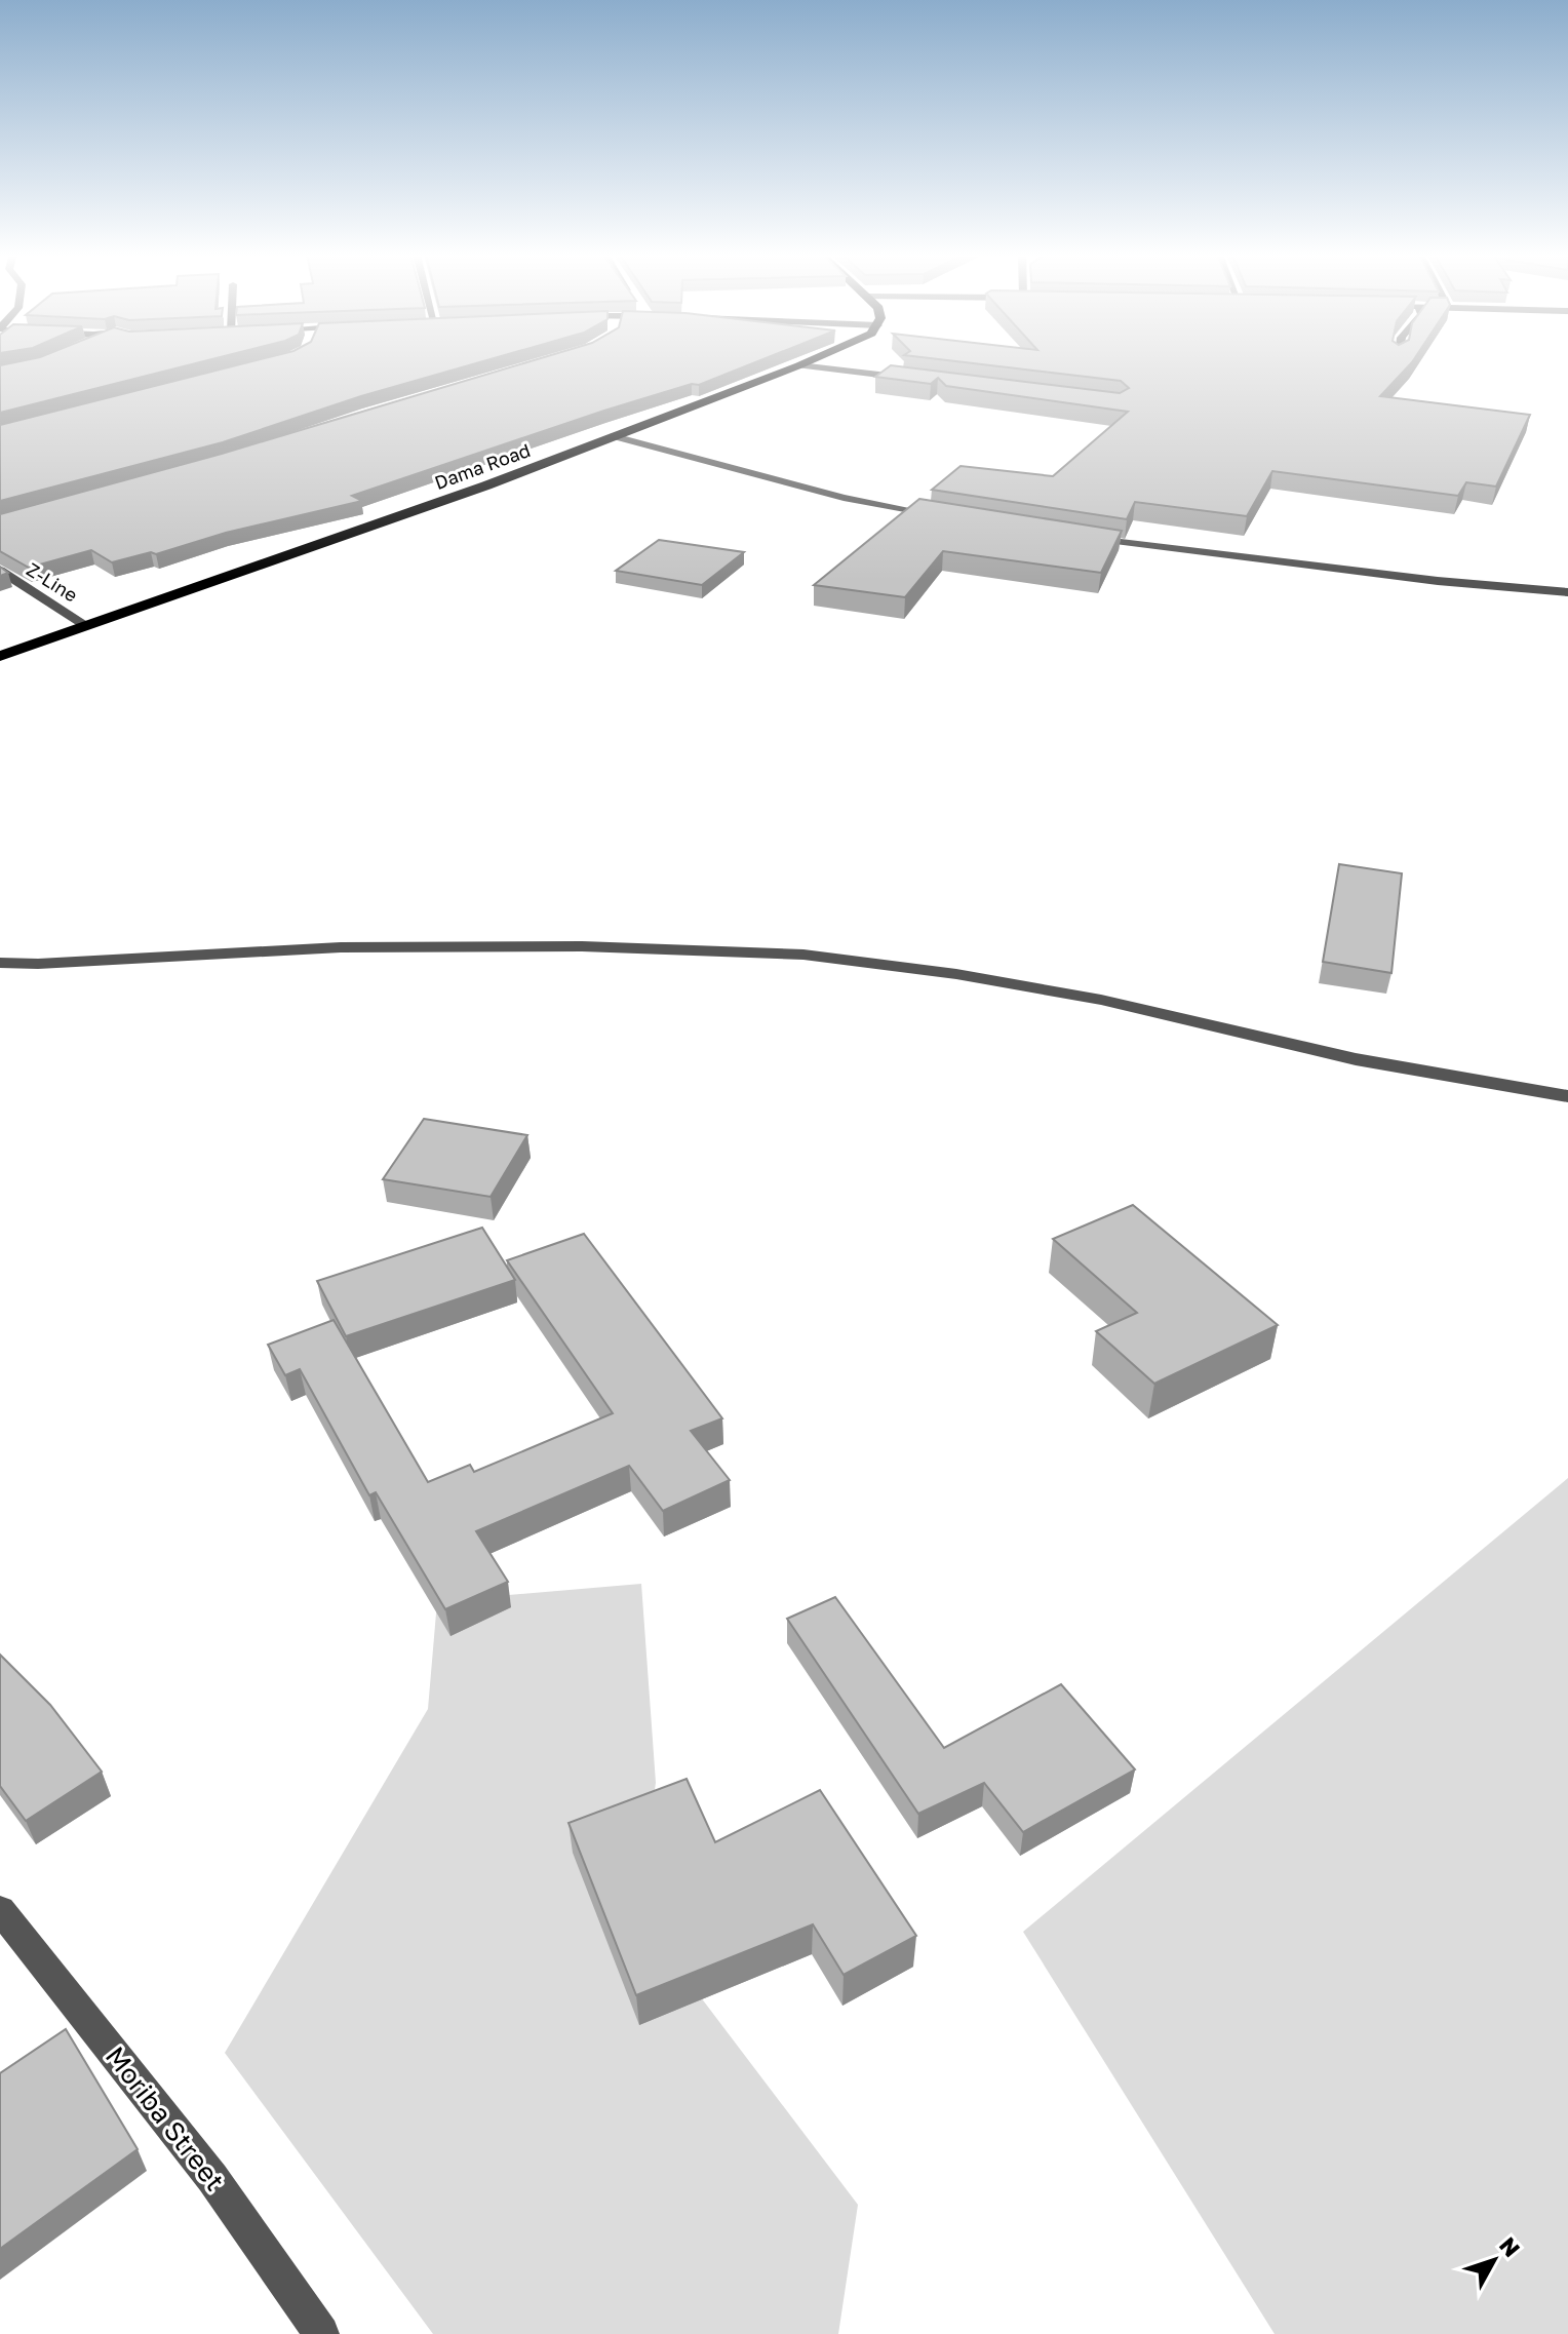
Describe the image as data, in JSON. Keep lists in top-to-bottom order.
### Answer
{
  "streets": {
    "highway": ["Dama Road"],
    "street": ["Z-Line", "Moriba Street"]
  },
  "crossings": [
    ["Dama Road", "Z-Line"]
  ],
  "north": "top right"
}
